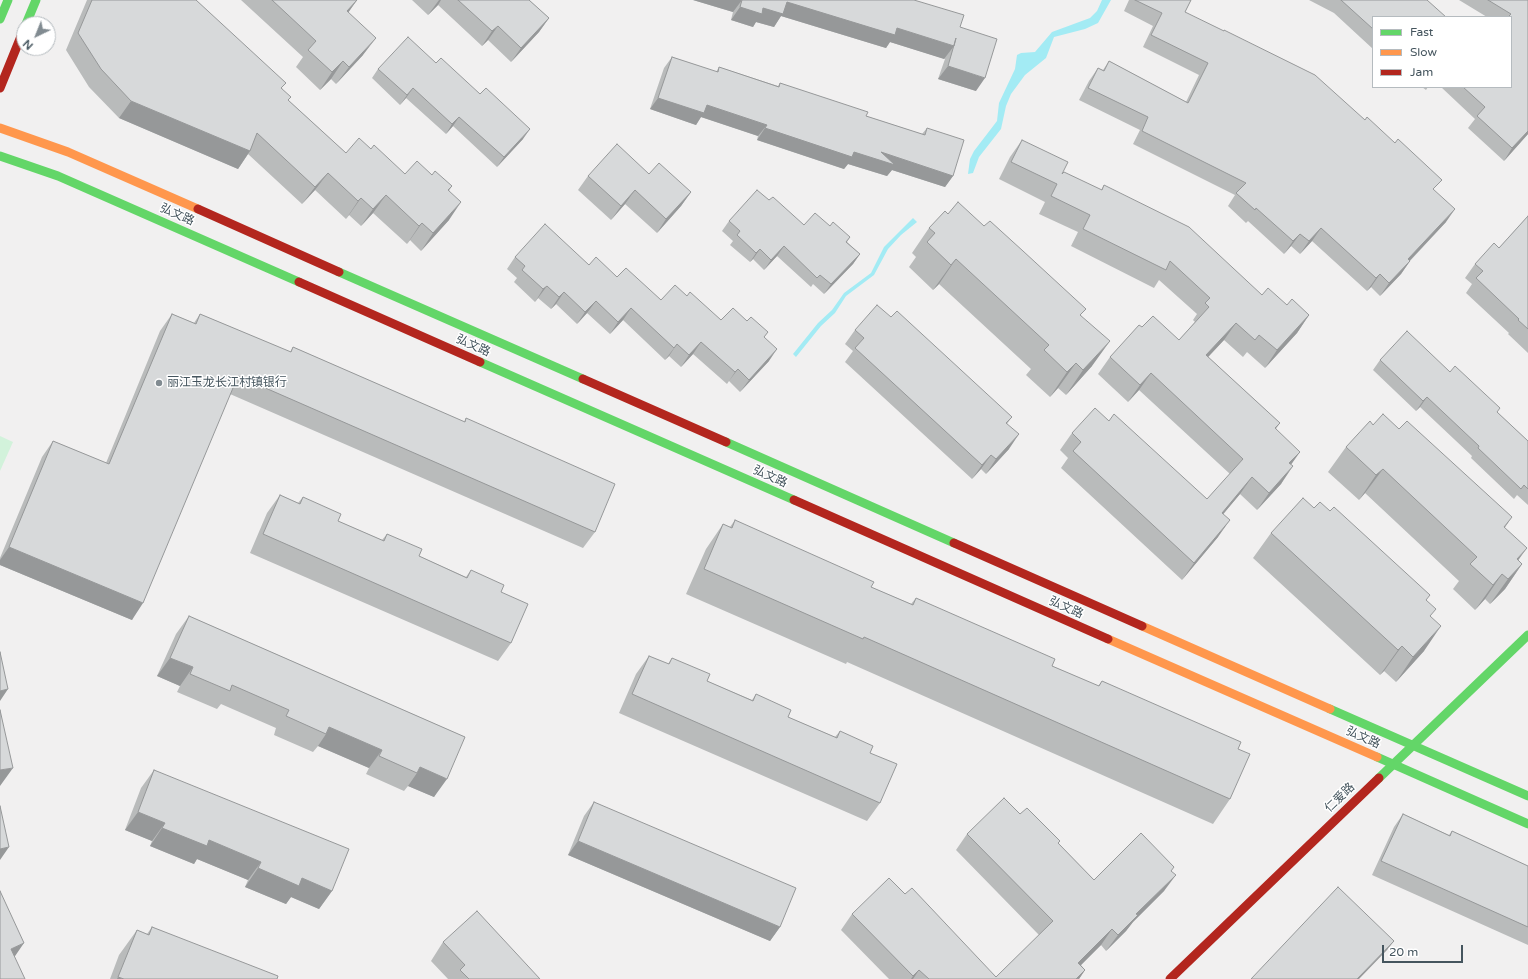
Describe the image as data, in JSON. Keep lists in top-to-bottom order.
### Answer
{
  "streets": {
    "street": ["弘文路", "仁爱路"]
  },
  "crossings": [
    ["弘文路", "仁爱路"]
  ],
  "places": ["丽江玉龙长江村镇银行"],
  "legend": ["Fast", "Slow", "Jam"],
  "scale_bar": "20 m",
  "north": "bottom left"
}
